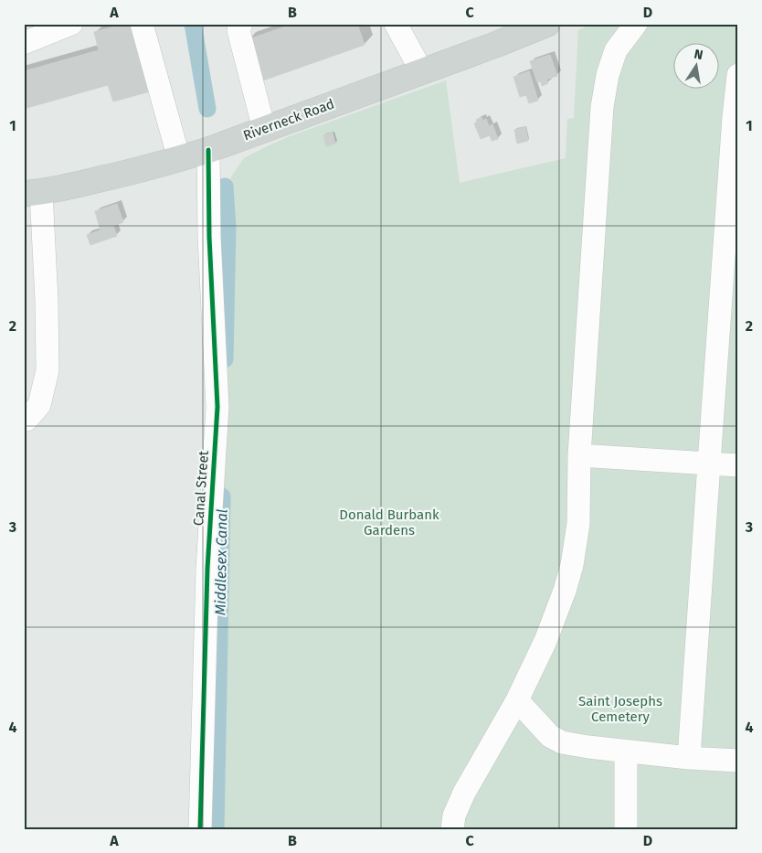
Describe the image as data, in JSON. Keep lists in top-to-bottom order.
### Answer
{
  "streets": {
    "main road": ["Riverneck Road"],
    "street": ["Canal Street"]
  },
  "crossings": [
    ["Riverneck Road", "Canal Street"]
  ],
  "water": ["Middlesex Canal"],
  "parks": ["Donald Burbank Gardens", "Saint Josephs Cemetery"],
  "north": "top",
  "grid": {
    "columns": [
      "A",
      "B",
      "C",
      "D"
    ],
    "rows": [
      "1",
      "2",
      "3",
      "4"
    ]
  }
}
